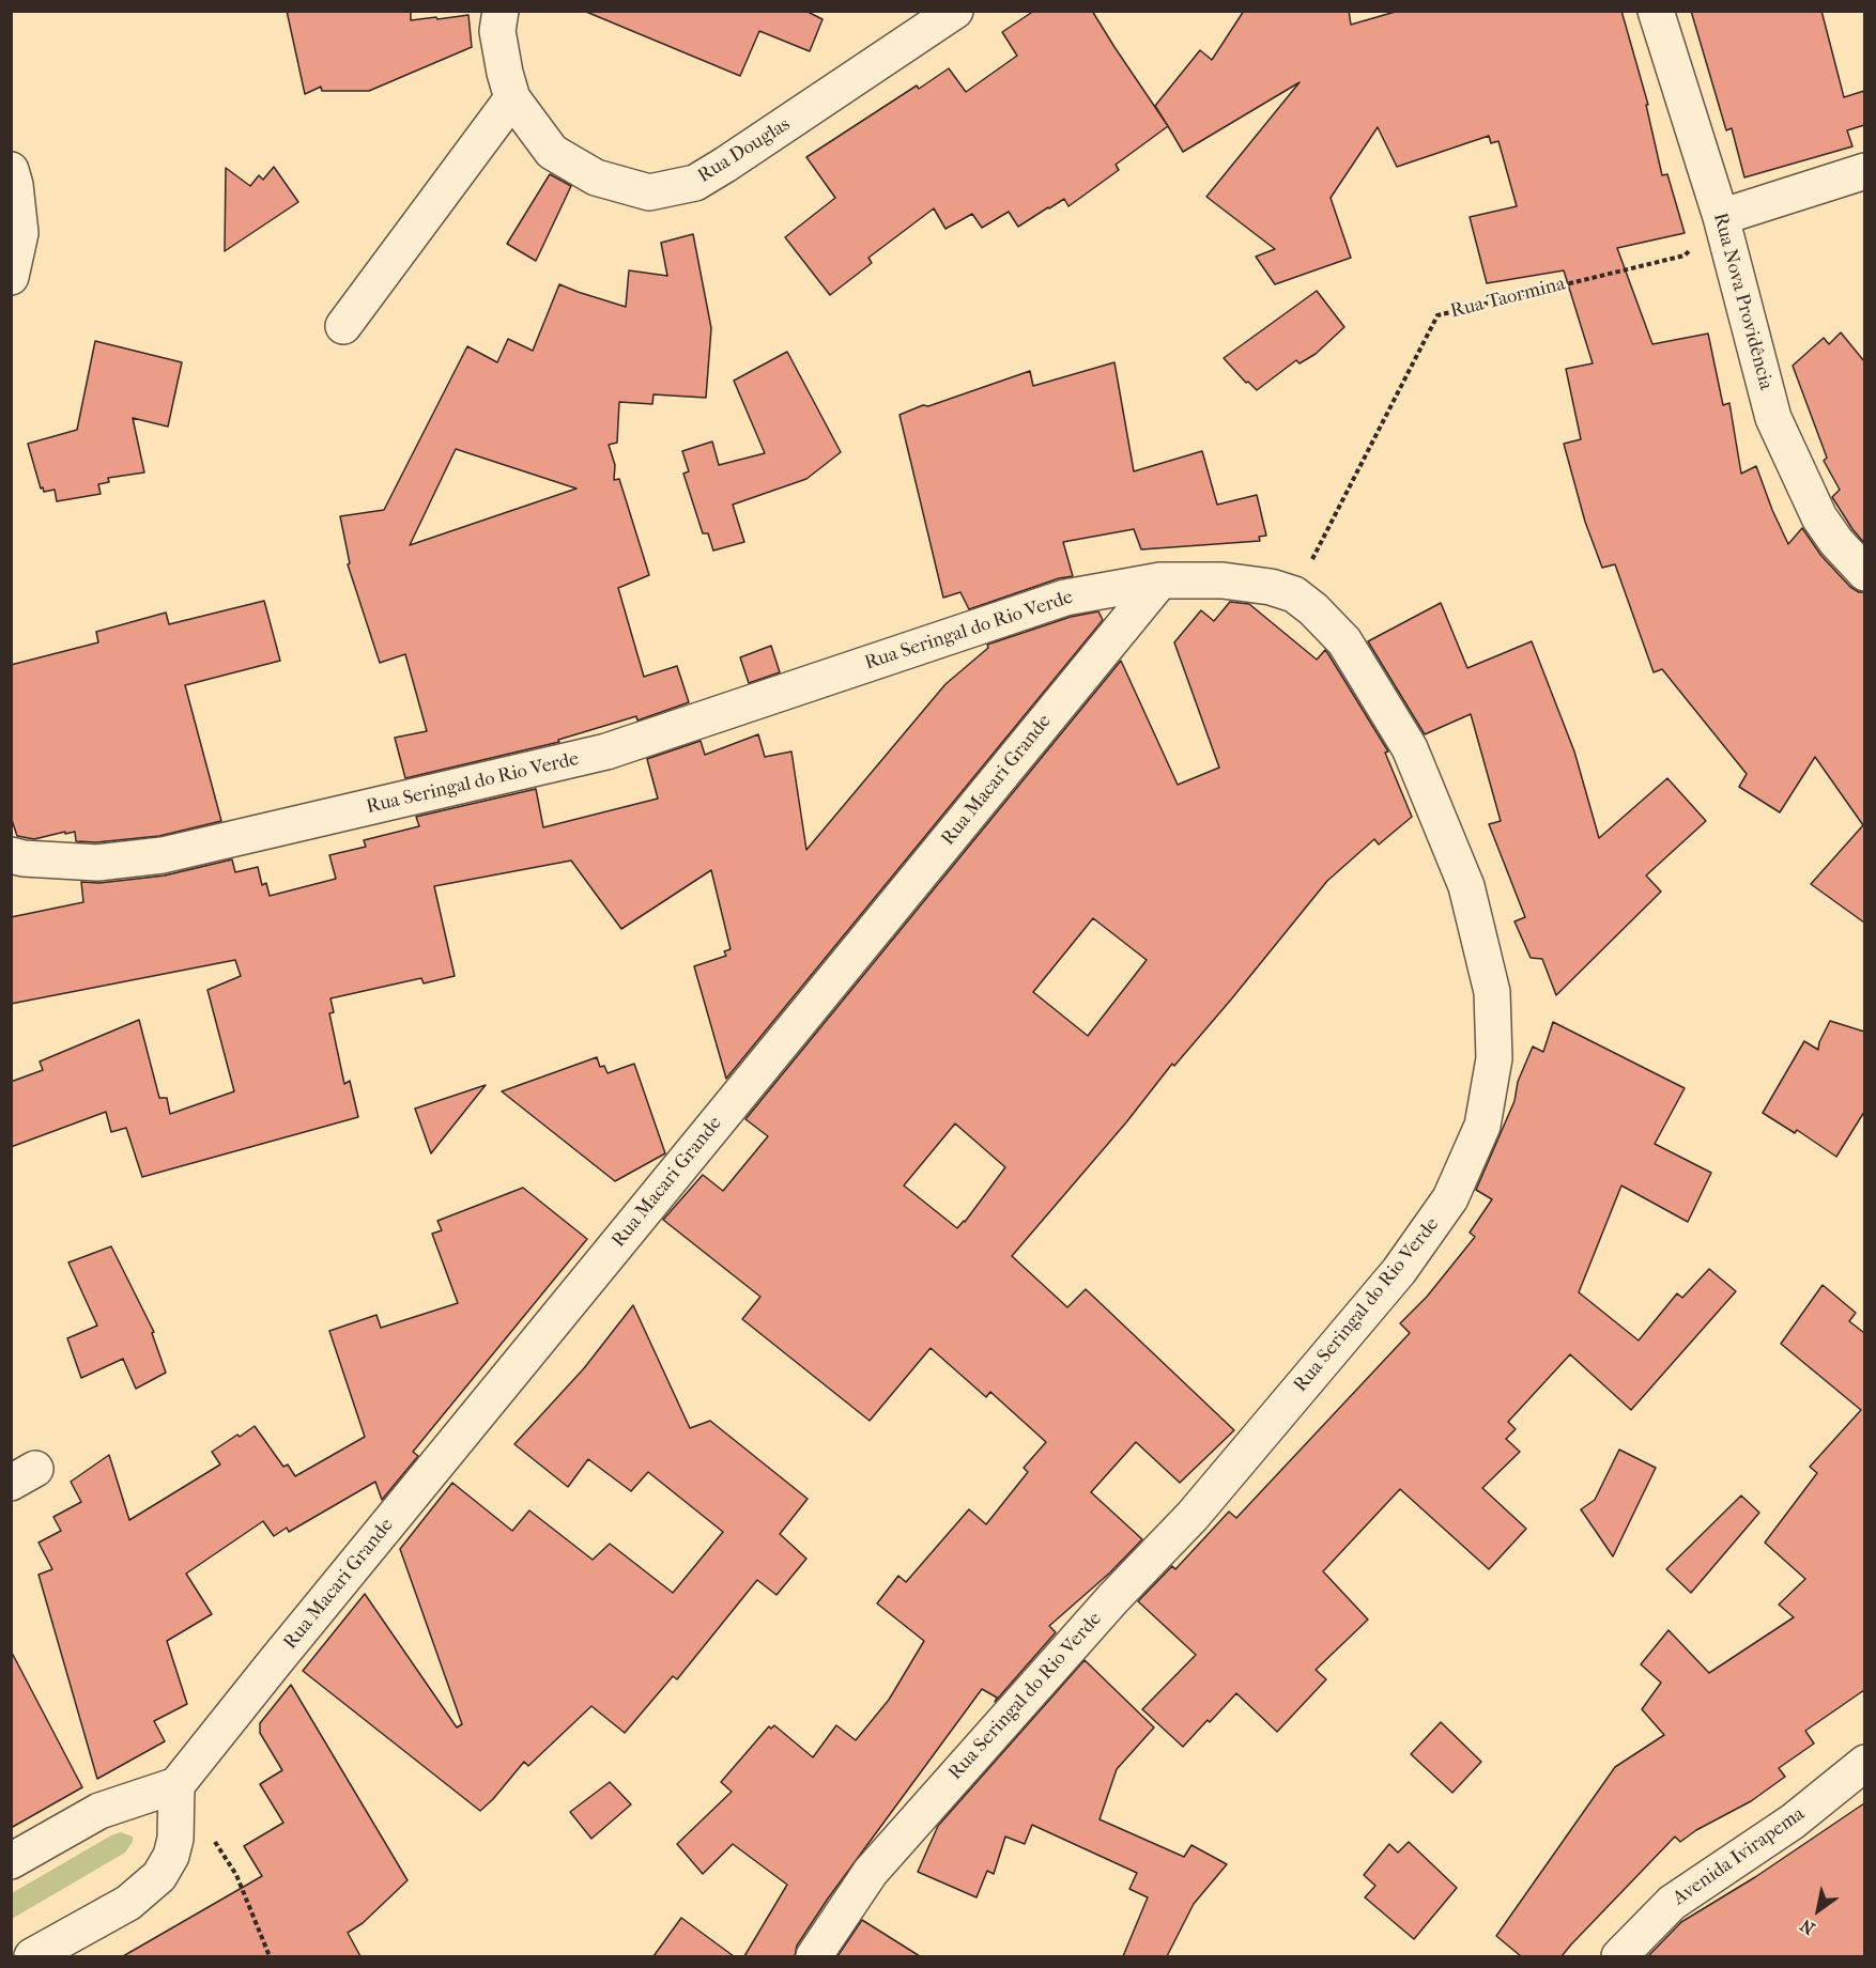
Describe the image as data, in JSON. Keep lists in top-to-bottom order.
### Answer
{
  "streets": {
    "street": [
      "Rua Douglas",
      "Rua Nova Providência",
      "Rua Seringal do Rio Verde",
      "Rua Macari Grande",
      "Avenida Ivirapema"
    ],
    "path": ["Rua Taormina"]
  },
  "crossings": [
    ["Rua Taormina", "Rua Nova Providência"],
    ["Rua Taormina", "Rua Seringal do Rio Verde"],
    ["Rua Seringal do Rio Verde", "Rua Macari Grande"]
  ],
  "north": "bottom left"
}
